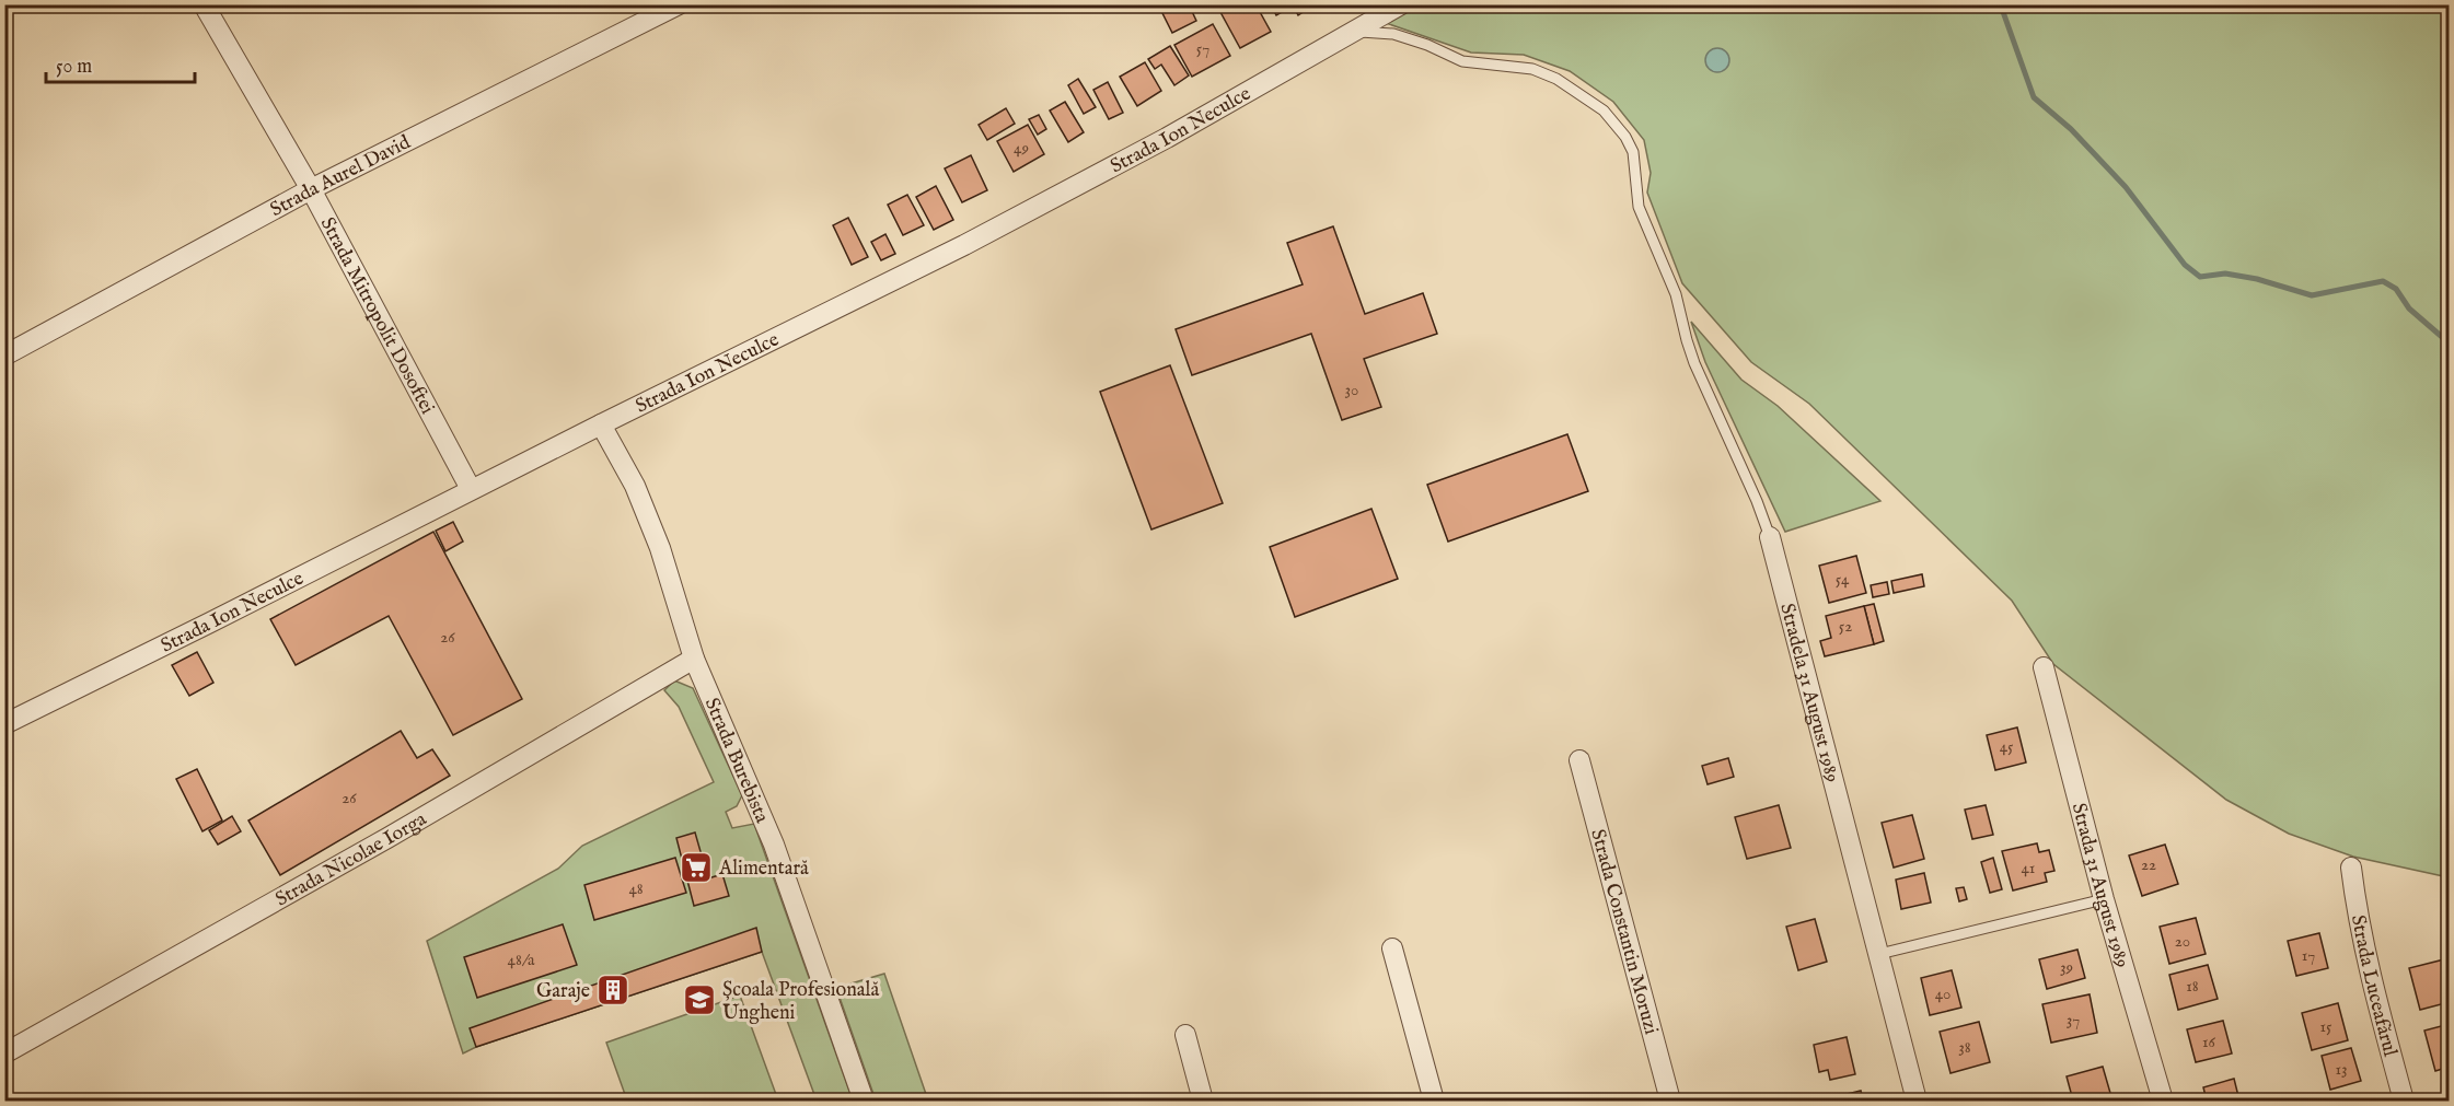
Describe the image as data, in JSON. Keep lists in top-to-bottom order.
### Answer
{
  "streets": {
    "street": [
      "Strada Ion Neculce",
      "Strada Aurel David",
      "Strada Mitropolit Dosoftei",
      "Stradela 31 August 1989",
      "Strada Burebista",
      "Strada Nicolae Iorga",
      "Strada 31 August 1989",
      "Strada Constantin Moruzi",
      "Strada Luceafărul"
    ]
  },
  "crossings": [
    ["Strada Ion Neculce", "Strada Mitropolit Dosoftei"],
    ["Strada Ion Neculce", "Stradela 31 August 1989"],
    ["Strada Ion Neculce", "Strada Burebista"],
    ["Strada Aurel David", "Strada Mitropolit Dosoftei"],
    ["Strada Burebista", "Strada Nicolae Iorga"]
  ],
  "places": {
    "supermarket": ["Alimentară"],
    "building": ["Garaje"],
    "school or university": ["Școala Profesională Ungheni"]
  },
  "house_numbers": [
    "57",
    "49",
    "30",
    "54",
    "52",
    "26",
    "45",
    "26",
    "22",
    "41",
    "48",
    "20",
    "17",
    "48/a",
    "39",
    "18",
    "40",
    "37",
    "15",
    "16",
    "38",
    "13"
  ],
  "scale_bar": "50 m"
}
